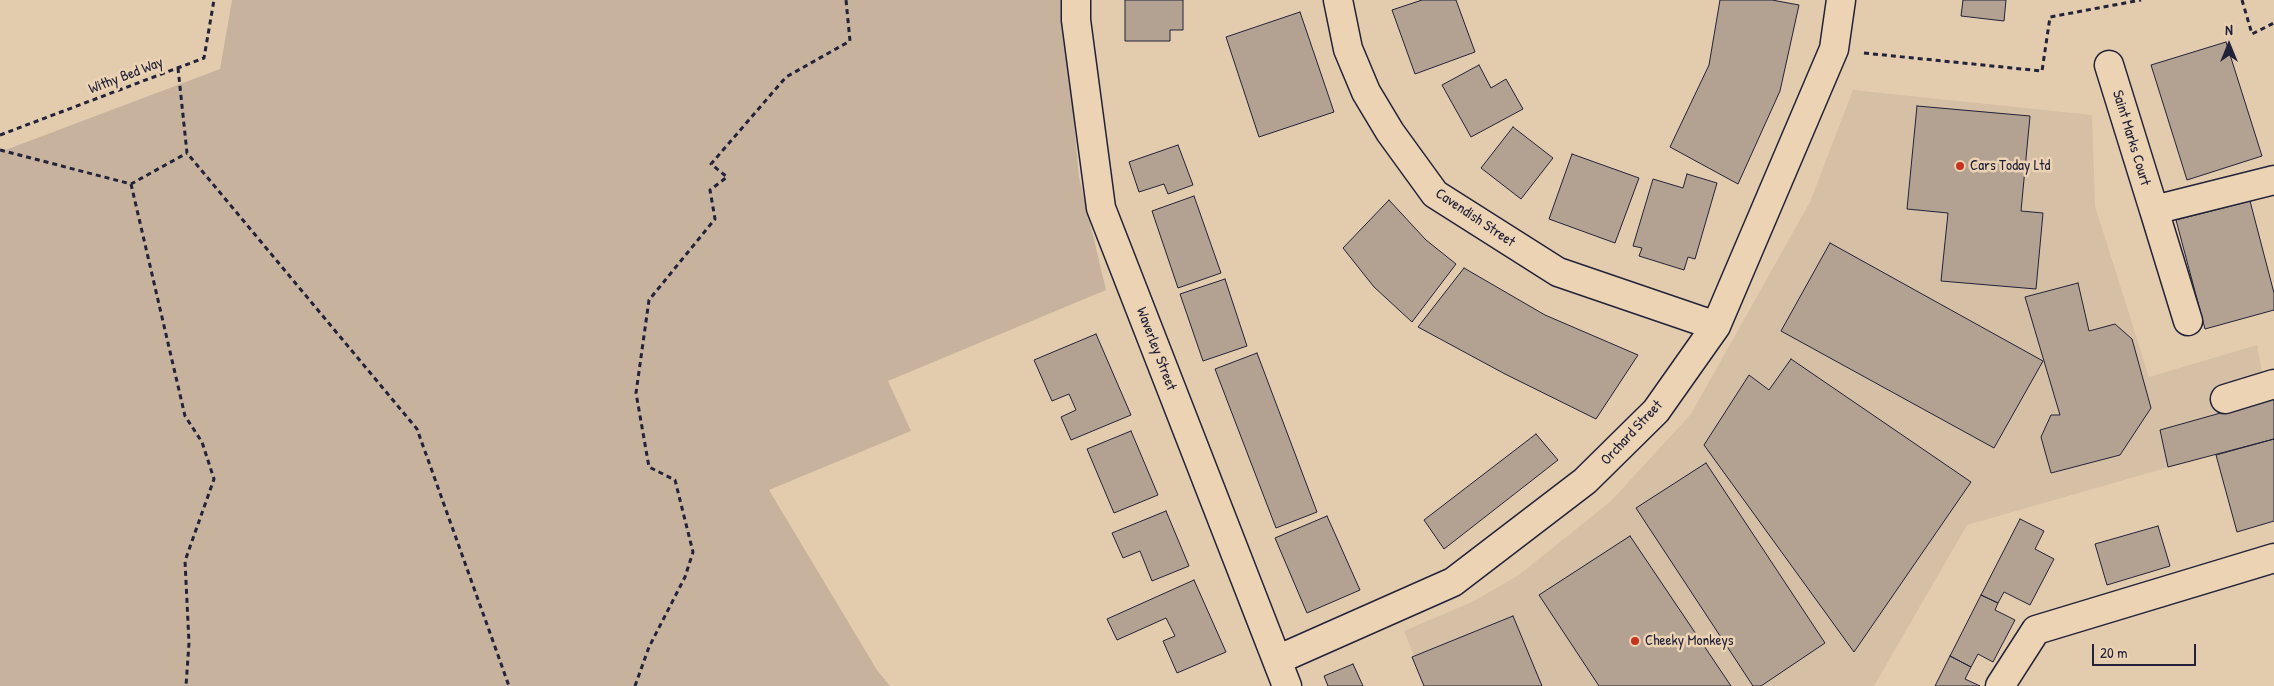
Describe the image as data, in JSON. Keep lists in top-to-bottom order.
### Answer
{
  "streets": {
    "street": [
      "Saint Marks Court",
      "Cavendish Street",
      "Waverley Street",
      "Orchard Street"
    ],
    "path": ["Withy Bed Way"]
  },
  "crossings": [
    ["Cavendish Street", "Orchard Street"],
    ["Waverley Street", "Orchard Street"]
  ],
  "places": ["Cars Today Ltd", "Cheeky Monkeys"],
  "scale_bar": "20 m",
  "north": "top"
}
